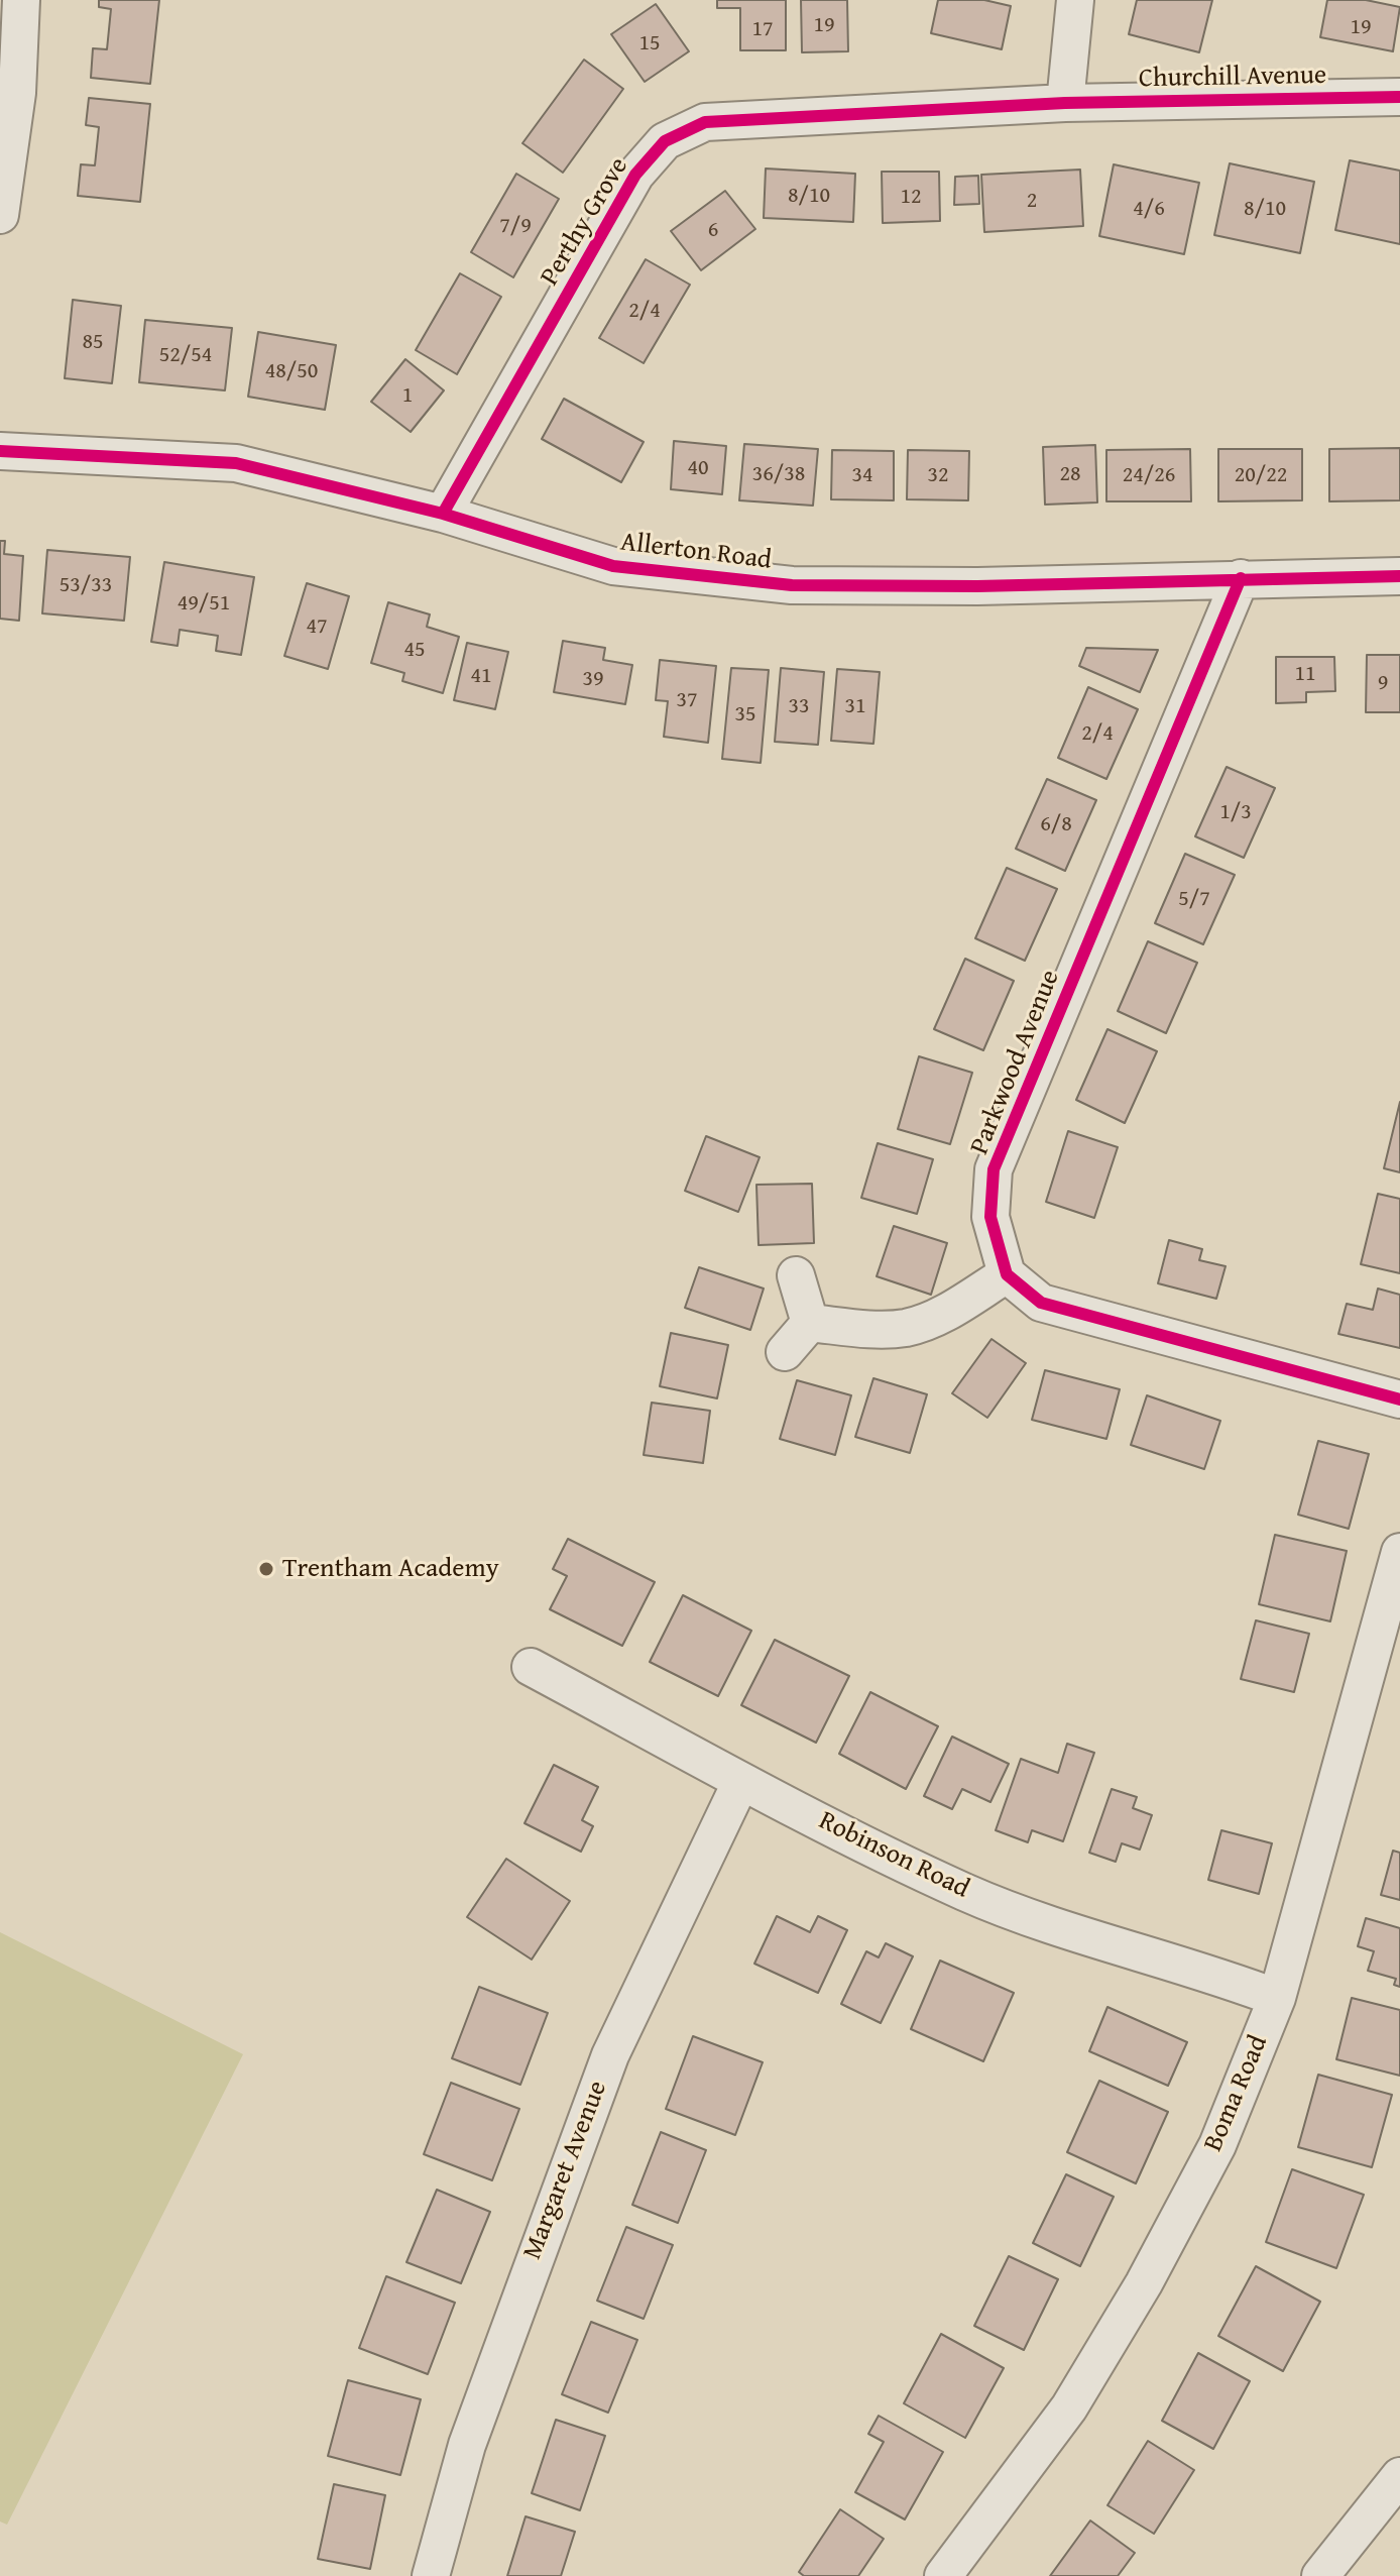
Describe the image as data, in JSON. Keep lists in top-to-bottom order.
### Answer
{
  "streets": {
    "street": [
      "Churchill Avenue",
      "Perthy Grove",
      "Allerton Road",
      "Parkwood Avenue",
      "Robinson Road",
      "Boma Road",
      "Margaret Avenue"
    ]
  },
  "crossings": [
    ["Churchill Avenue", "Perthy Grove"],
    ["Perthy Grove", "Allerton Road"],
    ["Allerton Road", "Parkwood Avenue"],
    ["Robinson Road", "Boma Road"],
    ["Robinson Road", "Margaret Avenue"]
  ],
  "places": ["Trentham Academy"],
  "house_numbers": [
    "19",
    "19",
    "17",
    "15",
    "8/10",
    "12",
    "2",
    "4/6",
    "8/10",
    "7/9",
    "6",
    "2/4",
    "85",
    "52/54",
    "48/50",
    "1",
    "40",
    "36/38",
    "28",
    "34",
    "32",
    "24/26",
    "20/22",
    "53/33",
    "49/51",
    "47",
    "45",
    "11",
    "41",
    "39",
    "9",
    "37",
    "33",
    "31",
    "35",
    "2/4",
    "1/3",
    "6/8",
    "5/7"
  ]
}
